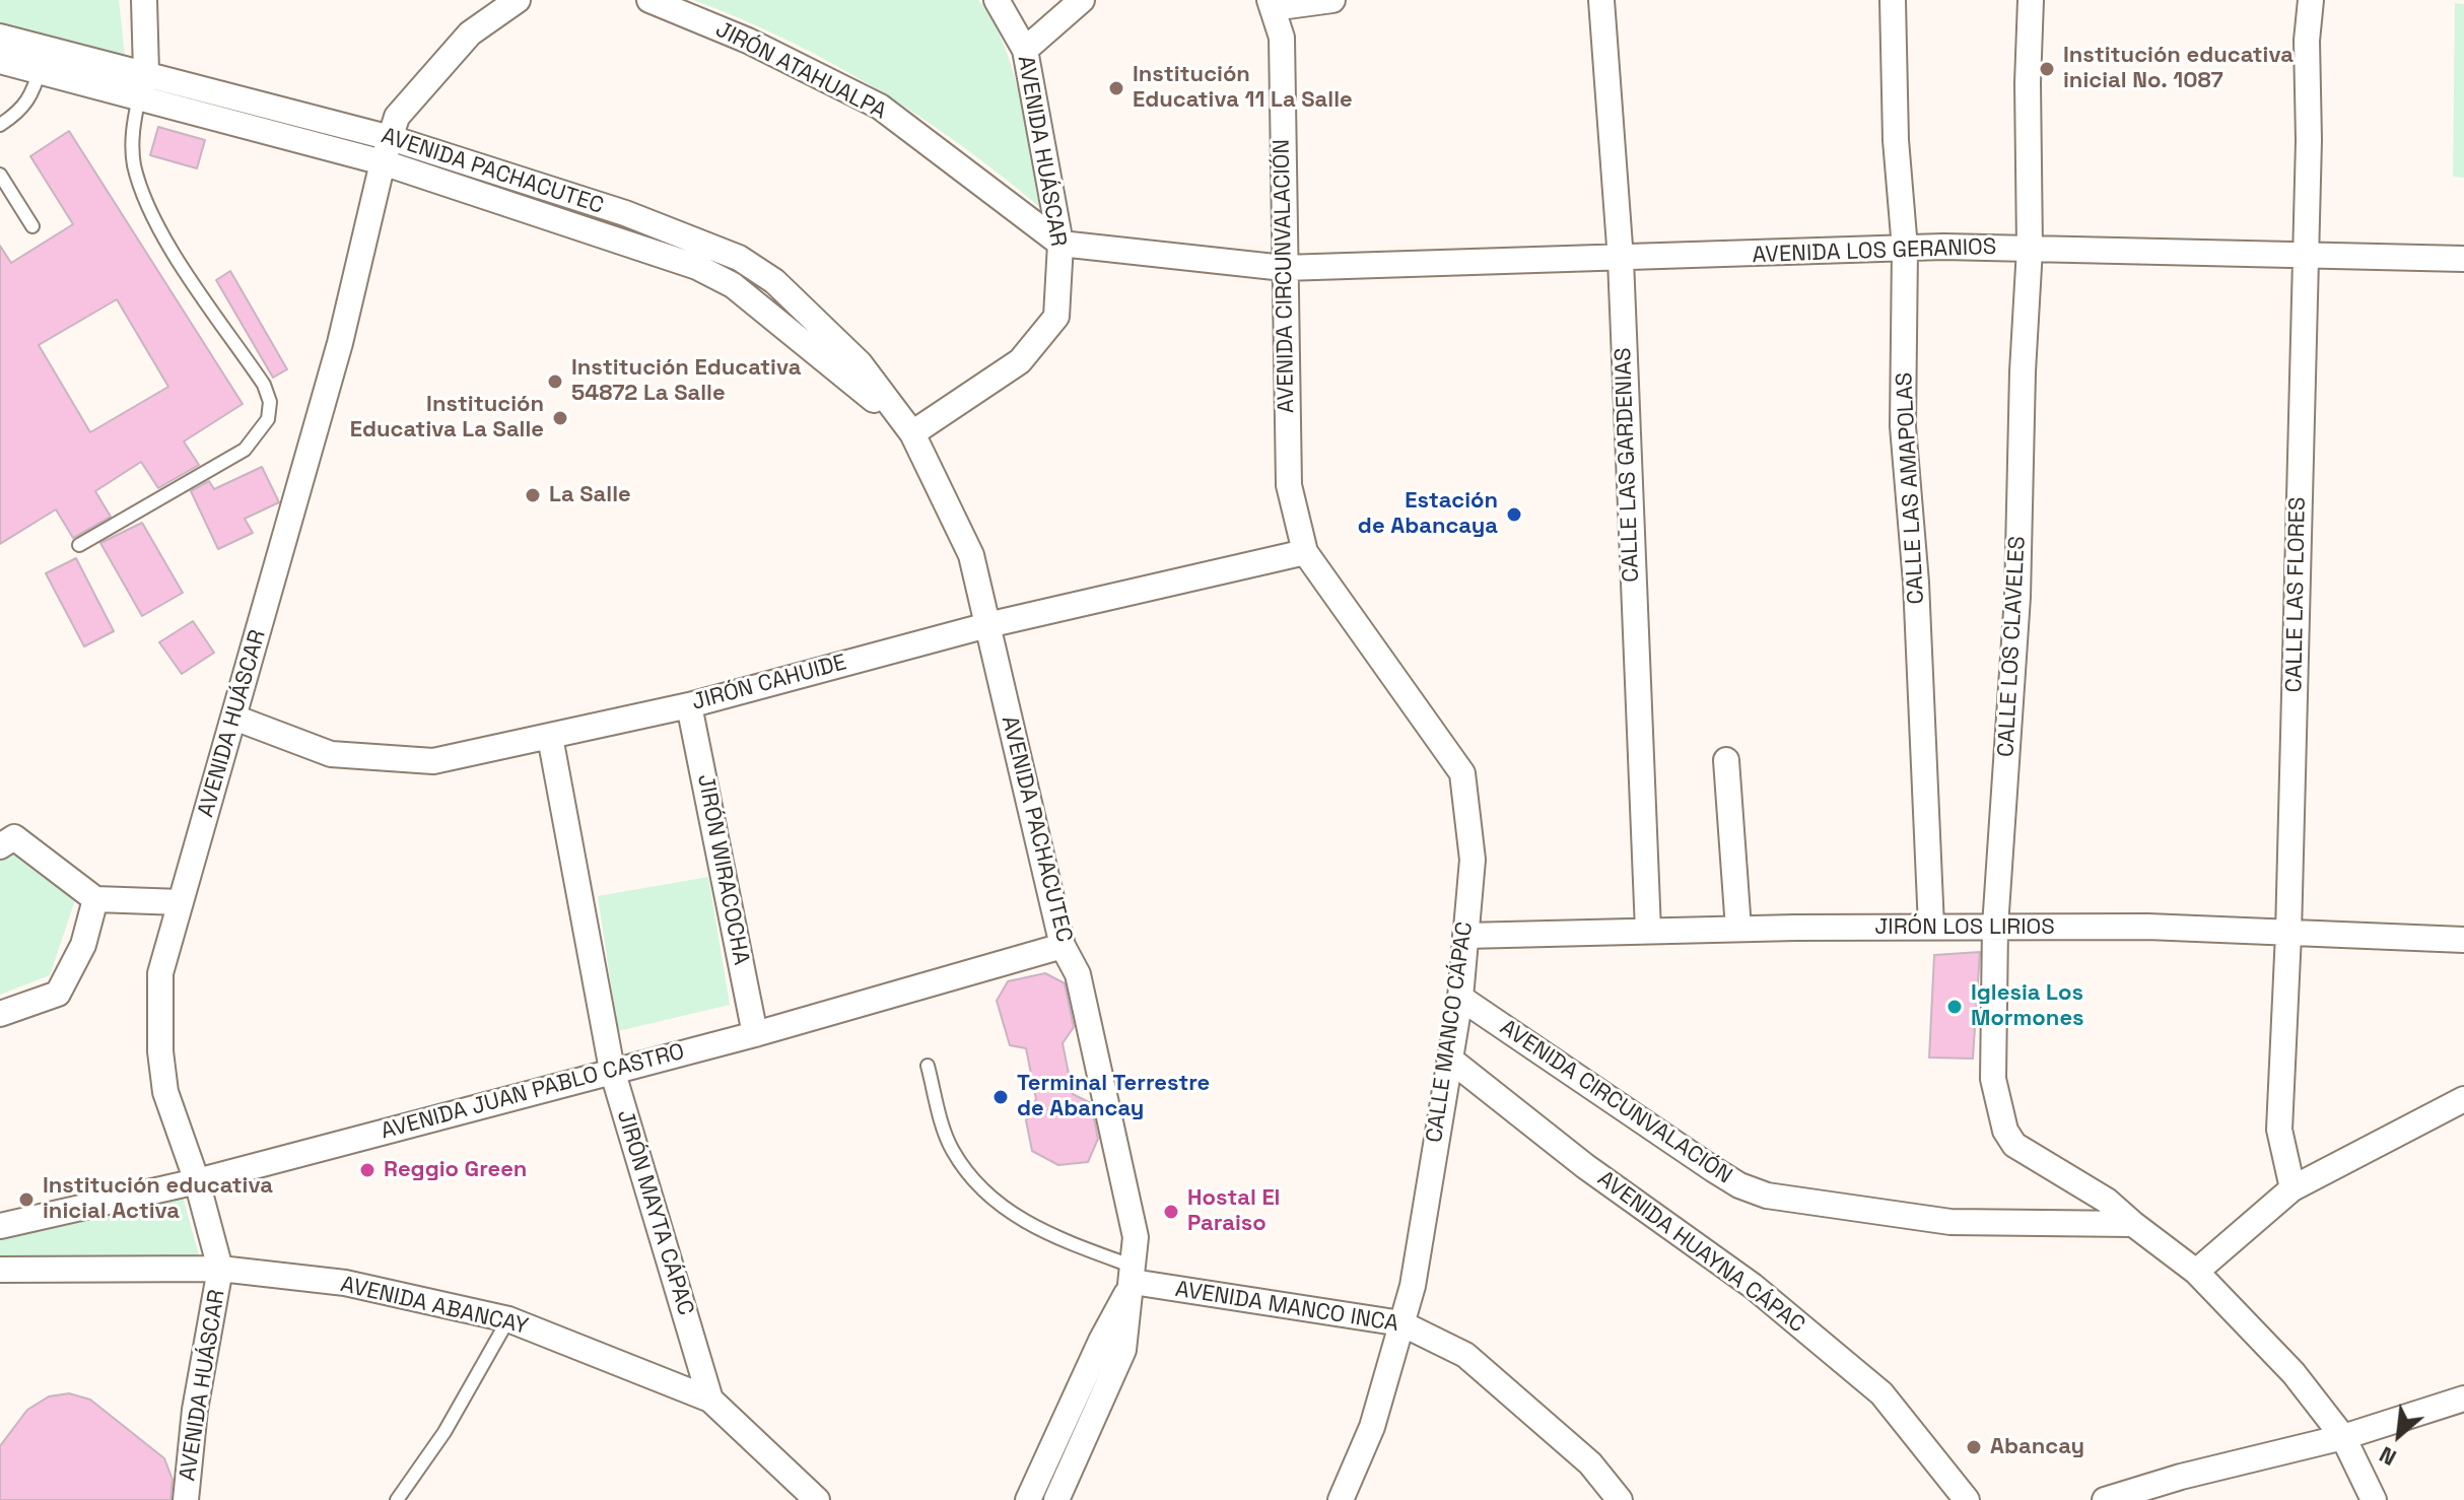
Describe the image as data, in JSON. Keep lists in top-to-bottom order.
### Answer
{
  "streets": {
    "street": [
      "JIRÓN ATAHUALPA",
      "AVENIDA HUÁSCAR",
      "AVENIDA PACHACUTEC",
      "AVENIDA LOS GERANIOS",
      "AVENIDA CIRCUNVALACIÓN",
      "CALLE LAS GARDENIAS",
      "CALLE LAS AMAPOLAS",
      "CALLE LAS FLORES",
      "CALLE LOS CLAVELES",
      "JIRÓN CAHUIDE",
      "JIRÓN WIRACOCHA",
      "JIRÓN LOS LIRIOS",
      "CALLE MANCO CÁPAC",
      "AVENIDA JUAN PABLO CASTRO",
      "JIRÓN MAYTA CÁPAC",
      "AVENIDA HUAYNA CÁPAC",
      "AVENIDA ABANCAY",
      "AVENIDA MANCO INCA"
    ]
  },
  "crossings": [
    ["JIRÓN ATAHUALPA", "AVENIDA HUÁSCAR"],
    ["JIRÓN ATAHUALPA", "AVENIDA LOS GERANIOS"],
    ["AVENIDA HUÁSCAR", "AVENIDA PACHACUTEC"],
    ["AVENIDA HUÁSCAR", "AVENIDA LOS GERANIOS"],
    ["AVENIDA HUÁSCAR", "JIRÓN CAHUIDE"],
    ["AVENIDA HUÁSCAR", "AVENIDA JUAN PABLO CASTRO"],
    ["AVENIDA HUÁSCAR", "AVENIDA ABANCAY"],
    ["AVENIDA PACHACUTEC", "JIRÓN CAHUIDE"],
    ["AVENIDA PACHACUTEC", "AVENIDA JUAN PABLO CASTRO"],
    ["AVENIDA PACHACUTEC", "AVENIDA MANCO INCA"],
    ["AVENIDA LOS GERANIOS", "AVENIDA CIRCUNVALACIÓN"],
    ["AVENIDA LOS GERANIOS", "CALLE LAS GARDENIAS"],
    ["AVENIDA LOS GERANIOS", "CALLE LAS AMAPOLAS"],
    ["AVENIDA LOS GERANIOS", "CALLE LAS FLORES"],
    ["AVENIDA LOS GERANIOS", "CALLE LOS CLAVELES"],
    ["AVENIDA CIRCUNVALACIÓN", "CALLE LOS CLAVELES"],
    ["AVENIDA CIRCUNVALACIÓN", "JIRÓN CAHUIDE"],
    ["AVENIDA CIRCUNVALACIÓN", "CALLE MANCO CÁPAC"],
    ["CALLE LAS GARDENIAS", "JIRÓN LOS LIRIOS"],
    ["CALLE LAS AMAPOLAS", "JIRÓN LOS LIRIOS"],
    ["CALLE LAS FLORES", "JIRÓN LOS LIRIOS"],
    ["CALLE LOS CLAVELES", "JIRÓN LOS LIRIOS"],
    ["JIRÓN CAHUIDE", "JIRÓN WIRACOCHA"],
    ["JIRÓN CAHUIDE", "CALLE MANCO CÁPAC"],
    ["JIRÓN CAHUIDE", "JIRÓN MAYTA CÁPAC"],
    ["JIRÓN WIRACOCHA", "AVENIDA JUAN PABLO CASTRO"],
    ["JIRÓN LOS LIRIOS", "CALLE MANCO CÁPAC"],
    ["CALLE MANCO CÁPAC", "AVENIDA HUAYNA CÁPAC"],
    ["CALLE MANCO CÁPAC", "AVENIDA MANCO INCA"],
    ["AVENIDA JUAN PABLO CASTRO", "JIRÓN MAYTA CÁPAC"],
    ["JIRÓN MAYTA CÁPAC", "AVENIDA ABANCAY"]
  ],
  "places": [
    "Institución educativa inicial No. 1087",
    "Institución Educativa 11 La Salle",
    "Institución Educativa 54872 La Salle",
    "Institución Educativa La Salle",
    "La Salle",
    "Estación de Abancaya",
    "Iglesia Los Mormones",
    "Terminal Terrestre de Abancay",
    "Reggio Green",
    "Institución educativa inicial Activa",
    "Hostal El Paraiso",
    "Abancay"
  ],
  "north": "bottom left"
}
